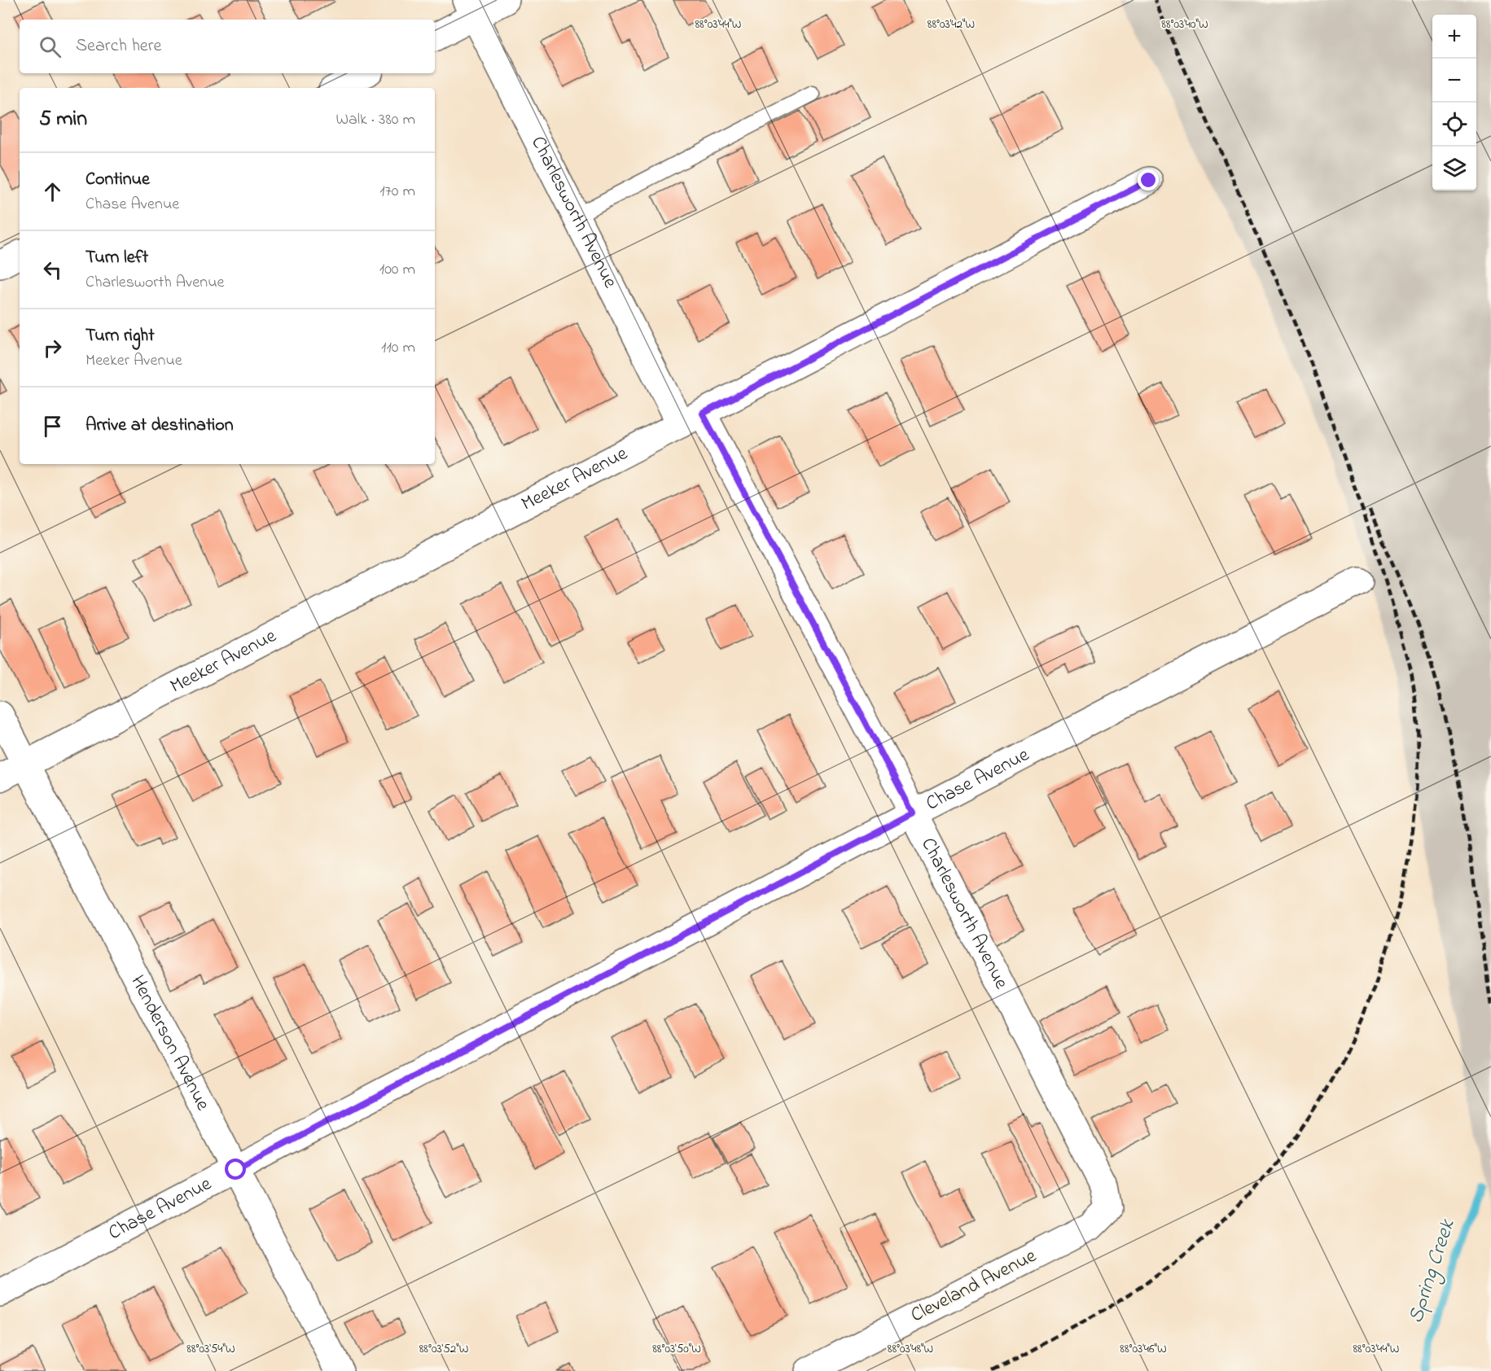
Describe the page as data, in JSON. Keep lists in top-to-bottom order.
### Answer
{
  "streets": {
    "street": [
      "Charlesworth Avenue",
      "Meeker Avenue",
      "Chase Avenue",
      "Henderson Avenue",
      "Cleveland Avenue"
    ]
  },
  "crossings": [
    ["Charlesworth Avenue", "Meeker Avenue"],
    ["Charlesworth Avenue", "Chase Avenue"],
    ["Charlesworth Avenue", "Cleveland Avenue"],
    ["Meeker Avenue", "Henderson Avenue"],
    ["Chase Avenue", "Henderson Avenue"]
  ],
  "water": ["Spring Creek"],
  "page": {
    "map_buttons": ["+", "−"],
    "search": "Search here",
    "heading": ["5 min", "Walk · 380 m"],
    "list": [
      ["Continue", "Chase Avenue", "170 m"],
      ["Turn left", "Charlesworth Avenue", "100 m"],
      ["Turn right", "Meeker Avenue", "110 m"],
      "Arrive at destination"
    ]
  },
  "coordinates": [
    "88°03'44\"W",
    "88°03'42\"W",
    "88°03'40\"W",
    "88°03'54\"W",
    "88°03'52\"W",
    "88°03'50\"W",
    "88°03'48\"W",
    "88°03'46\"W"
  ]
}
